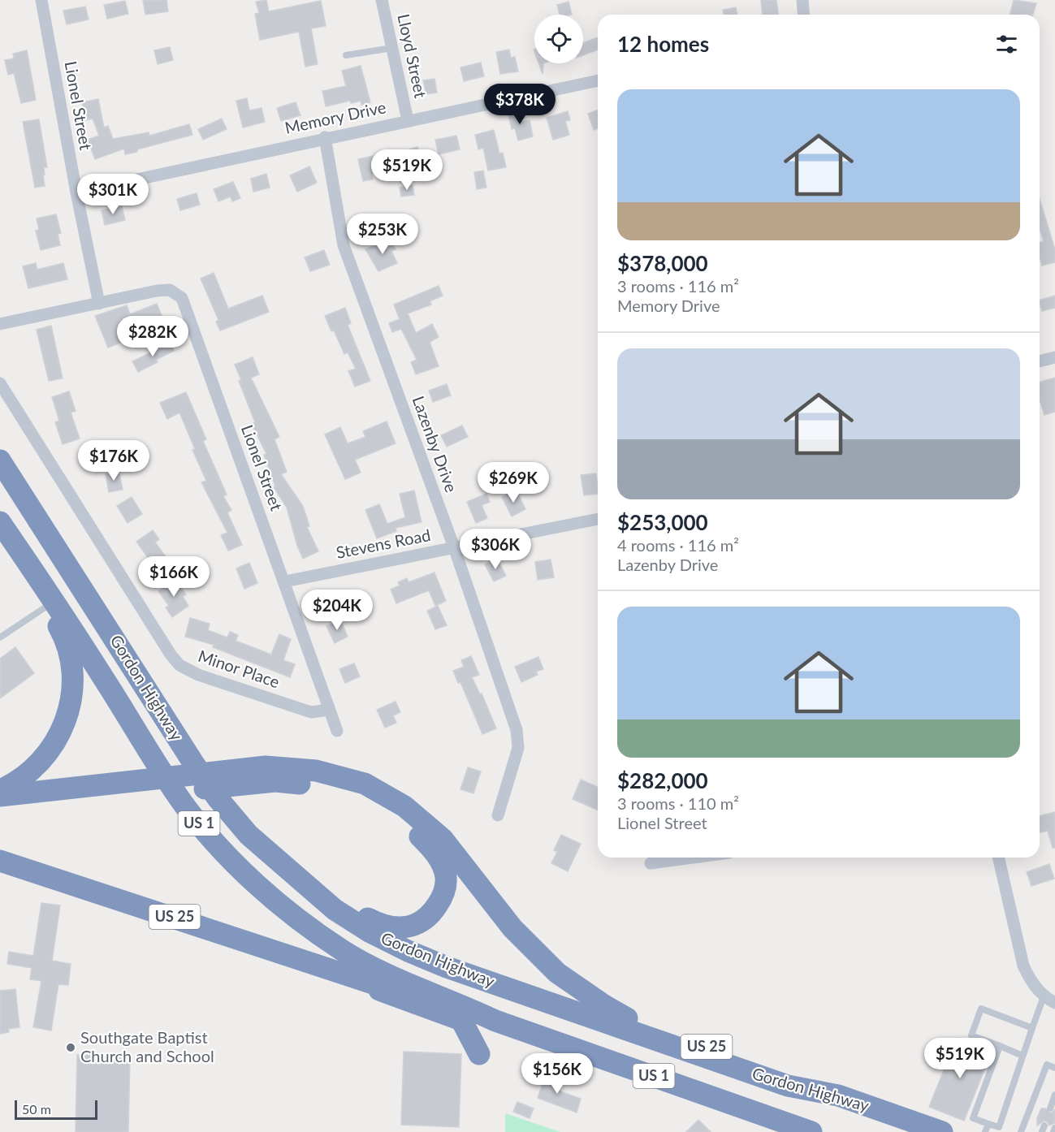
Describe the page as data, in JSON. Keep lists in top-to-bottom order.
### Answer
{
  "streets": {
    "highway": ["Gordon Highway", "US 1", "US 25"],
    "street": [
      "Lloyd Street",
      "Lionel Street",
      "Memory Drive",
      "Lazenby Drive",
      "Stevens Road",
      "Minor Place"
    ]
  },
  "crossings": [
    ["Lloyd Street", "Memory Drive"],
    ["Lionel Street", "Memory Drive"],
    ["Lionel Street", "Stevens Road"],
    ["Lionel Street", "Minor Place"],
    ["Memory Drive", "Lazenby Drive"],
    ["Lazenby Drive", "Stevens Road"],
    ["Gordon Highway", "US 25"]
  ],
  "places": ["Southgate Baptist Church and School"],
  "scale_bar": "50 m",
  "page": {
    "heading": "12 homes",
    "list": [
      {
        "name": "$378,000",
        "note": "3 rooms · 116 m² · Memory Drive"
      },
      {
        "name": "$253,000",
        "note": "4 rooms · 116 m² · Lazenby Drive"
      },
      {
        "name": "$282,000",
        "note": "3 rooms · 110 m² · Lionel Street"
      }
    ],
    "price": [
      "$378K",
      "$519K",
      "$301K",
      "$253K",
      "$282K",
      "$176K",
      "$269K",
      "$306K",
      "$166K",
      "$204K",
      "$519K",
      "$156K"
    ],
    "scale": "50 m"
  }
}
